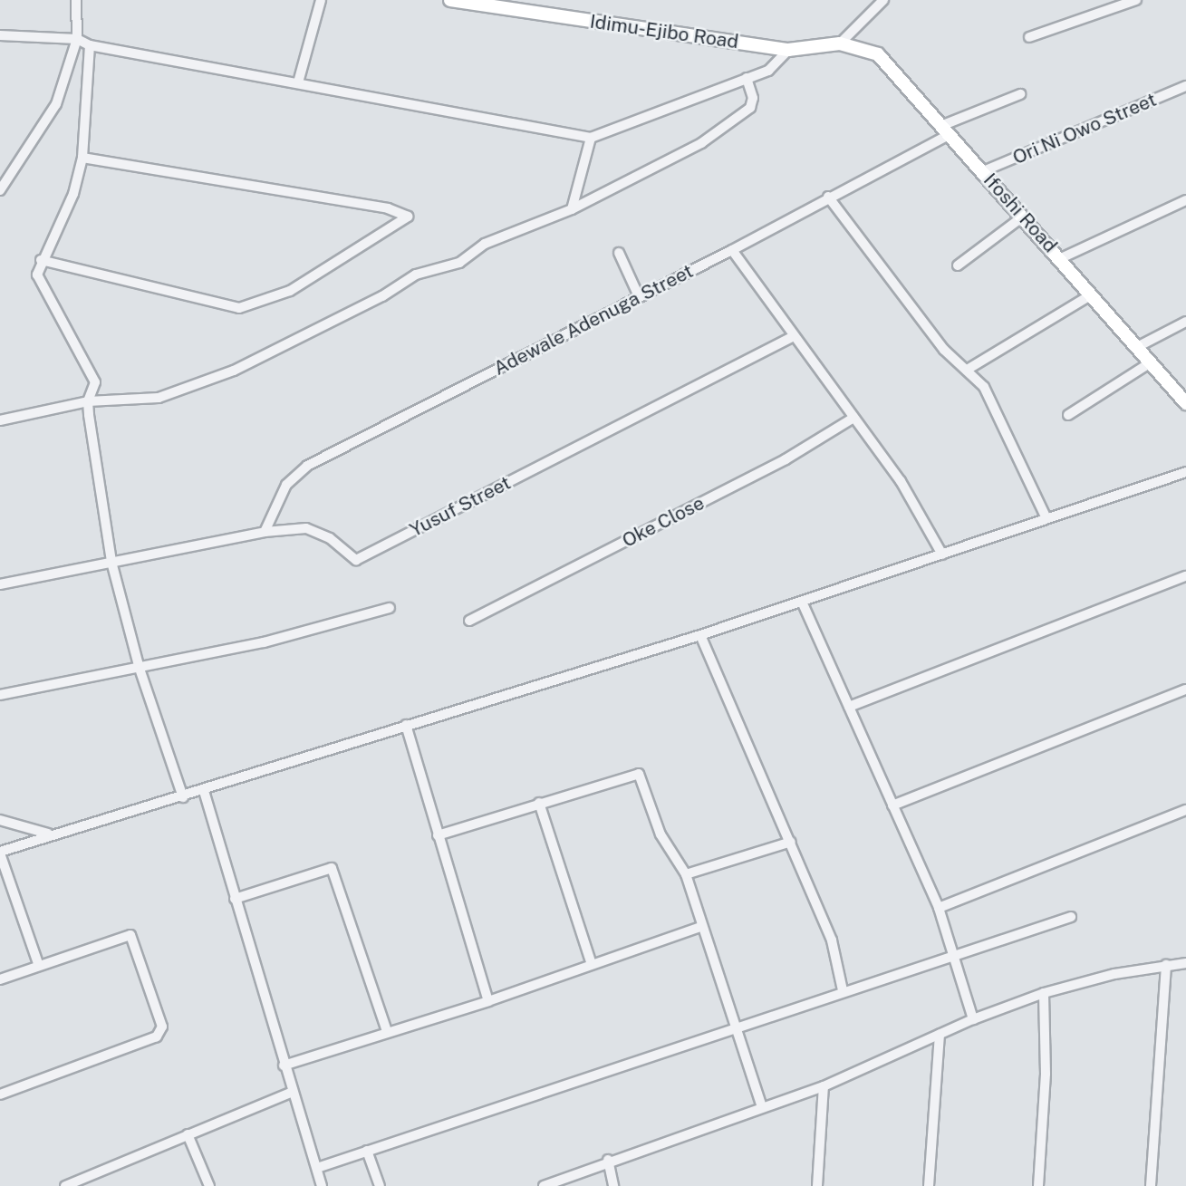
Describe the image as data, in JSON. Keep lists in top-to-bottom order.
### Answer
{
  "streets": {
    "main road": ["Idimu-Ejibo Road", "Ifoshi Road"],
    "street": [
      "Ori Ni Owo Street",
      "Adewale Adenuga Street",
      "Yusuf Street",
      "Oke Close"
    ]
  },
  "crossings": [
    ["Idimu-Ejibo Road", "Ifoshi Road"],
    ["Ori Ni Owo Street", "Ifoshi Road"],
    ["Ifoshi Road", "Adewale Adenuga Street"],
    ["Adewale Adenuga Street", "Yusuf Street"]
  ]
}
